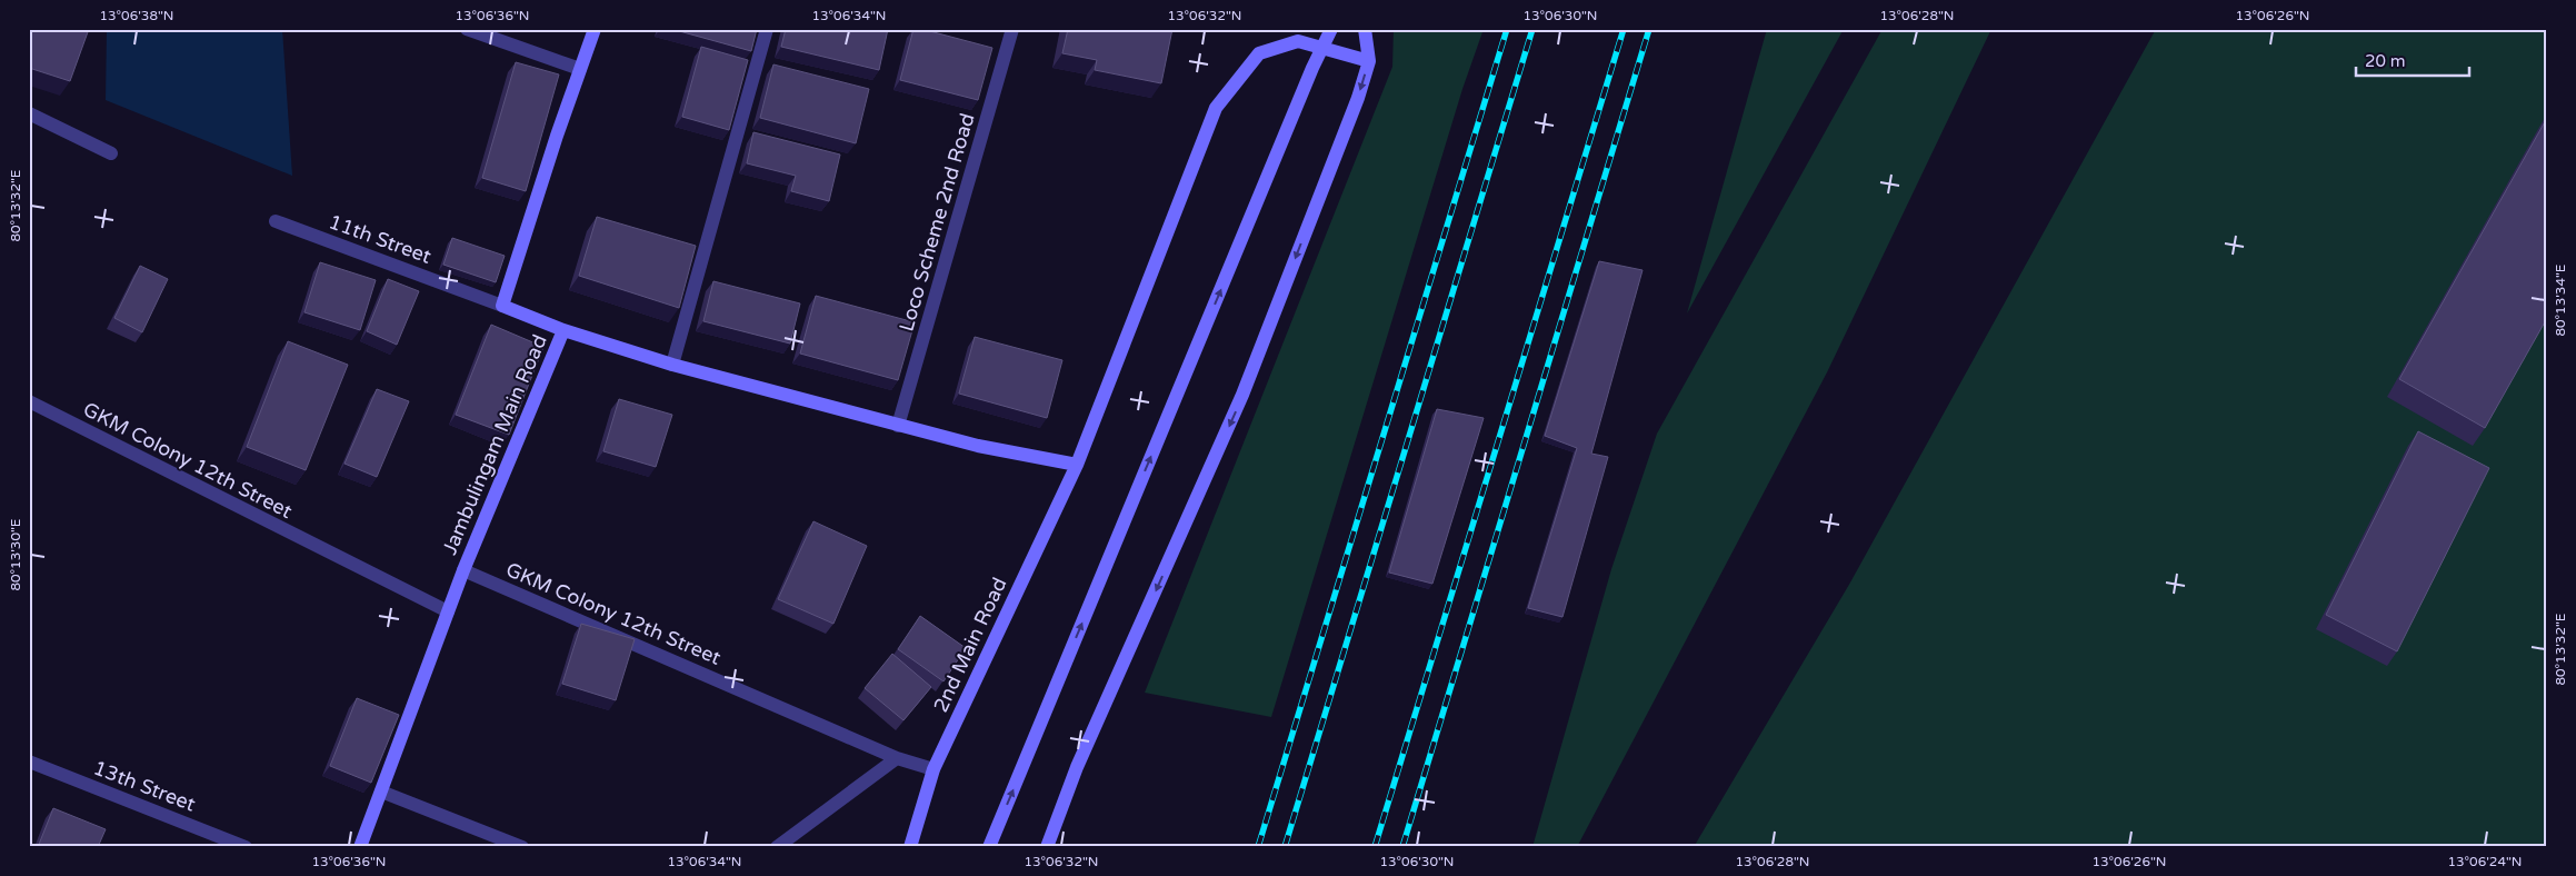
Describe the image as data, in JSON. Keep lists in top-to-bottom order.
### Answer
{
  "streets": {
    "main road": ["Jambulingam Main Road", "2nd Main Road"],
    "street": [
      "Loco Scheme 2nd Road",
      "11th Street",
      "GKM Colony 12th Street",
      "13th Street"
    ]
  },
  "crossings": [
    ["11th Street", "Jambulingam Main Road"],
    ["Jambulingam Main Road", "GKM Colony 12th Street"],
    ["GKM Colony 12th Street", "2nd Main Road"]
  ],
  "scale_bar": "20 m",
  "coordinates": [
    "13°06'38\"N",
    "13°06'36\"N",
    "13°06'34\"N",
    "13°06'32\"N",
    "13°06'30\"N",
    "13°06'28\"N",
    "13°06'26\"N",
    "80°13'32\"E",
    "80°13'34\"E",
    "80°13'30\"E",
    "13°06'24\"N"
  ]
}
